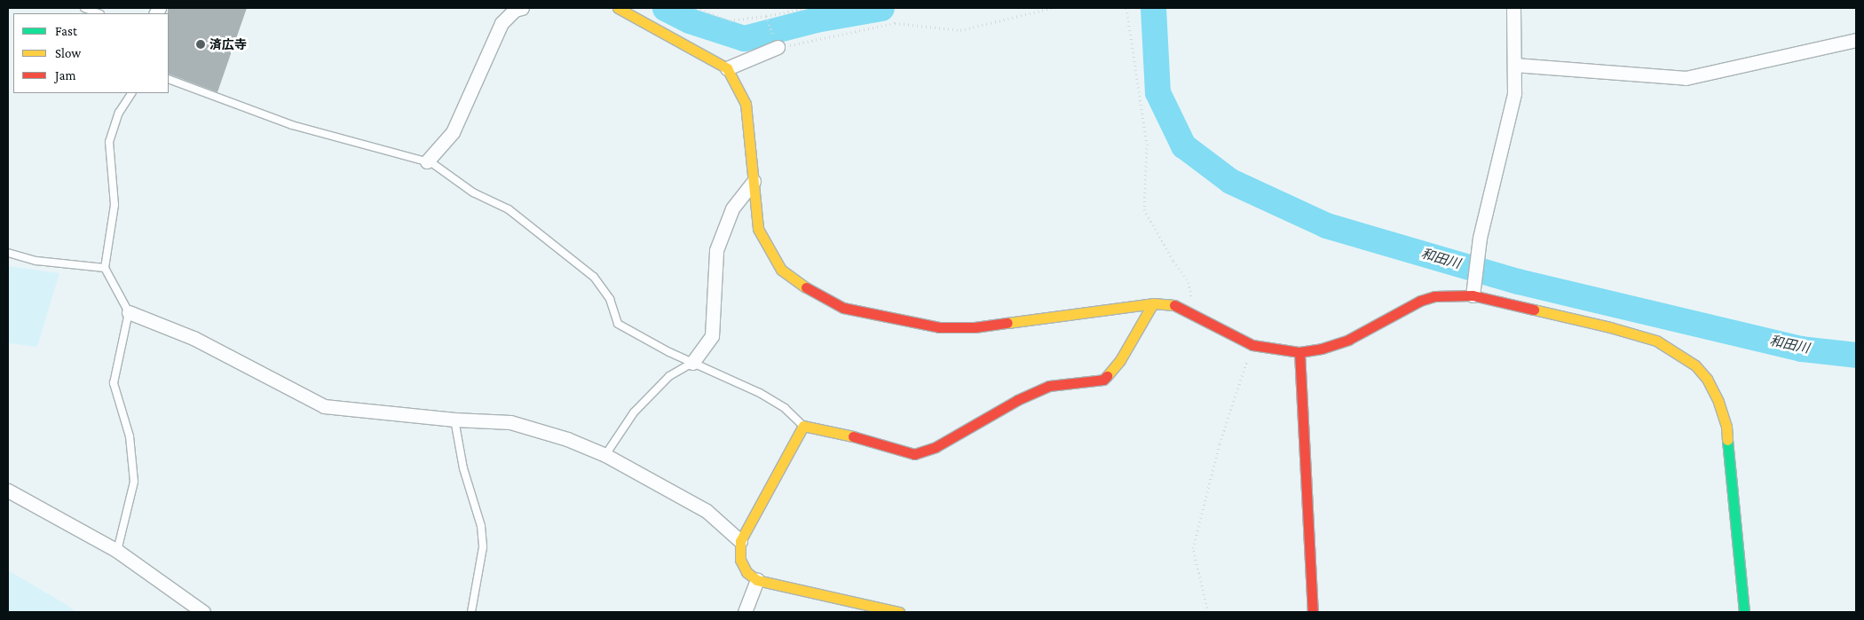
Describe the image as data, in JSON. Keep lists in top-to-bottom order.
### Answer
{
  "water": ["和田川"],
  "places": ["済広寺"],
  "legend": ["Fast", "Slow", "Jam"]
}
